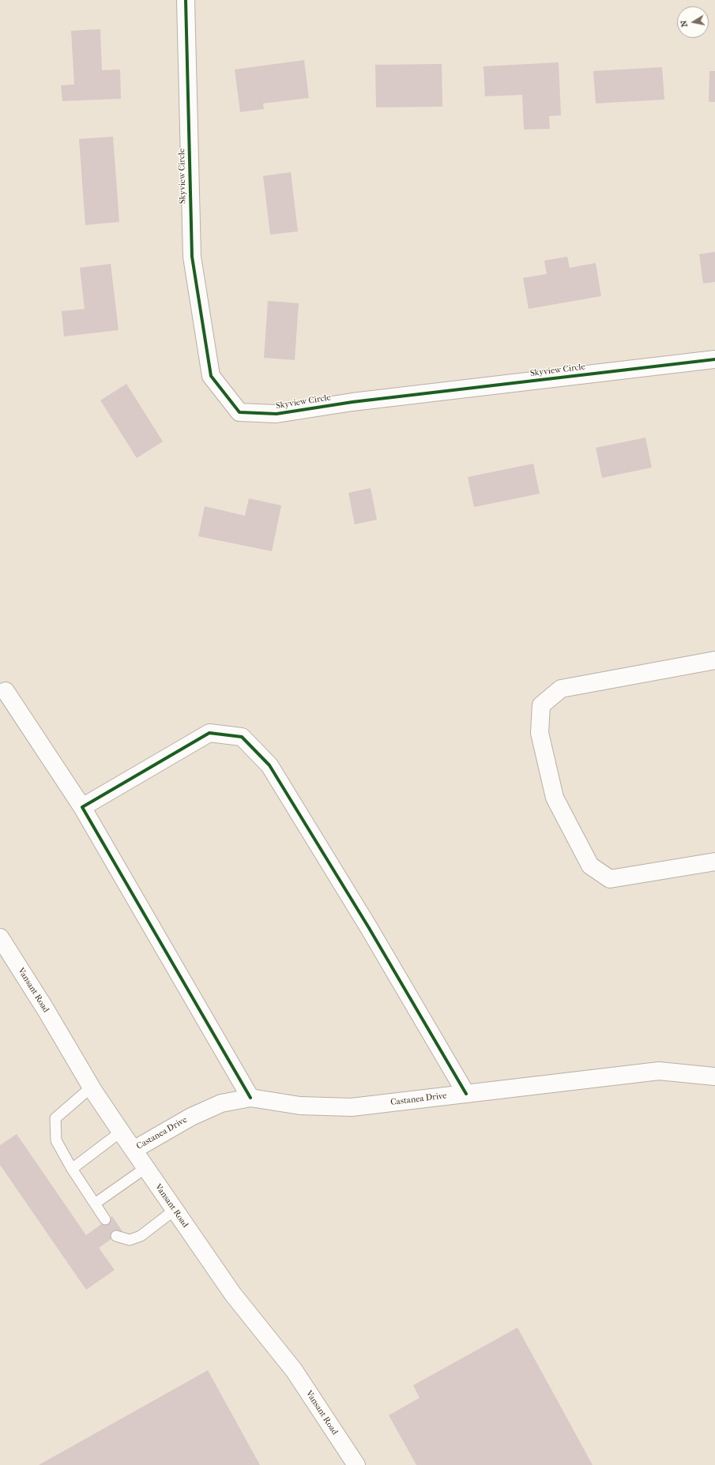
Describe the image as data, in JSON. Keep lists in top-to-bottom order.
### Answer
{
  "streets": {
    "street": ["Skyview Circle", "Vansant Road", "Castanea Drive"]
  },
  "crossings": [
    ["Vansant Road", "Castanea Drive"]
  ],
  "north": "left"
}
